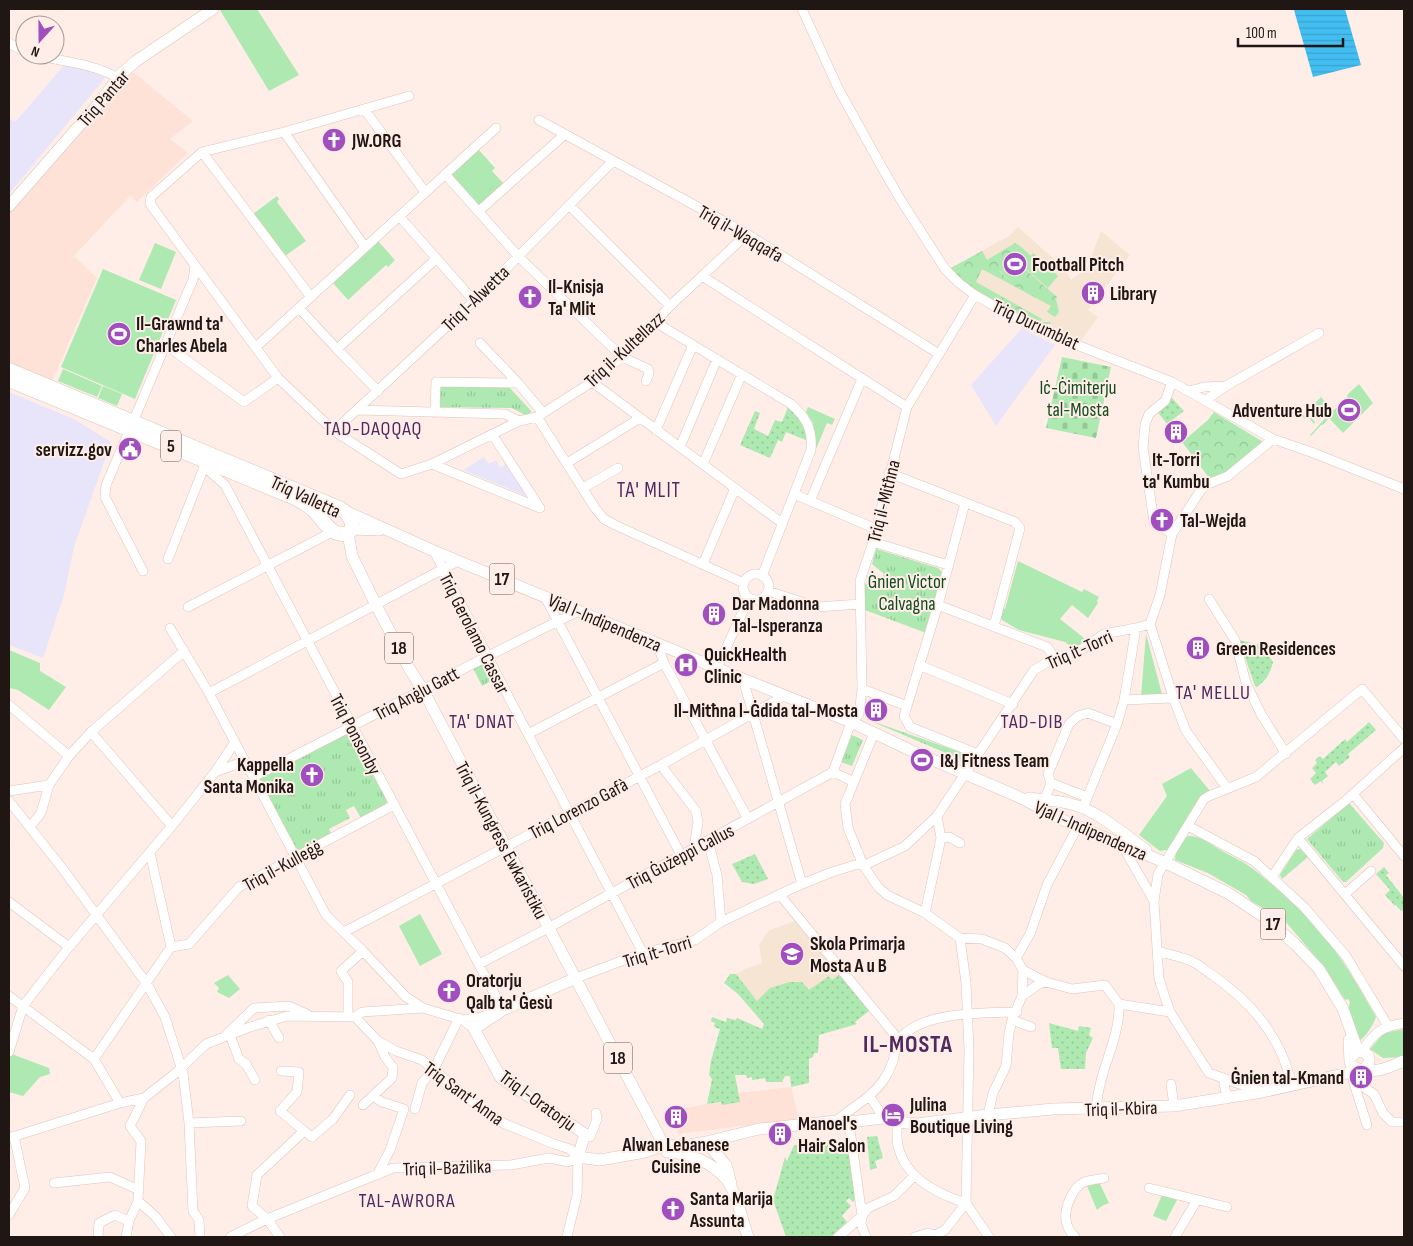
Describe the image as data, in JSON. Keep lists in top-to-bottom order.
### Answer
{
  "streets": {
    "highway": ["5", "Triq Valletta"],
    "main road": [
      "Triq Pantar",
      "17",
      "Vjal l-Indipendenza",
      "18",
      "Triq it-Torri",
      "Triq il-Kungress Ewkaristiku",
      "Triq l-Oratorju",
      "Triq il-Kbira",
      "Triq il-Bażilika"
    ],
    "street": [
      "Triq il-Waqqafa",
      "Triq l-Alwetta",
      "Triq Durumblat",
      "Triq il-Kultellazz",
      "Triq il-Mitħna",
      "Triq Gerolamo Cassar",
      "Triq Anġlu Gatt",
      "Triq Ponsonby",
      "Triq Lorenzo Gafà",
      "Triq Ġużeppi Callus",
      "Triq il-Kulleġġ",
      "Triq Sant' Anna"
    ]
  },
  "crossings": [
    ["Triq il-Waqqafa", "Triq l-Alwetta"],
    ["Triq il-Waqqafa", "Triq il-Kultellazz"],
    ["Triq il-Waqqafa", "Triq il-Mitħna"],
    ["Triq l-Alwetta", "Triq il-Kultellazz"],
    ["Triq Durumblat", "Triq il-Mitħna"],
    ["Triq Valletta", "Vjal l-Indipendenza"],
    ["Triq Valletta", "Triq Ponsonby"],
    ["Triq Valletta", "Triq il-Kungress Ewkaristiku"],
    ["Triq il-Mitħna", "Vjal l-Indipendenza"],
    ["Vjal l-Indipendenza", "Triq Gerolamo Cassar"],
    ["Vjal l-Indipendenza", "Triq it-Torri"],
    ["Vjal l-Indipendenza", "Triq Anġlu Gatt"],
    ["Vjal l-Indipendenza", "Triq Lorenzo Gafà"],
    ["Vjal l-Indipendenza", "Triq il-Kungress Ewkaristiku"],
    ["Vjal l-Indipendenza", "Triq il-Kbira"],
    ["Triq Gerolamo Cassar", "Triq it-Torri"],
    ["Triq Gerolamo Cassar", "Triq Anġlu Gatt"],
    ["Triq Gerolamo Cassar", "Triq Lorenzo Gafà"],
    ["Triq Gerolamo Cassar", "Triq Ġużeppi Callus"],
    ["Triq it-Torri", "Triq Ponsonby"],
    ["Triq it-Torri", "Triq il-Kungress Ewkaristiku"],
    ["Triq it-Torri", "Triq l-Oratorju"],
    ["Triq Anġlu Gatt", "Triq Ponsonby"],
    ["Triq Anġlu Gatt", "Triq il-Kungress Ewkaristiku"],
    ["Triq Ponsonby", "Triq Lorenzo Gafà"],
    ["Triq Ponsonby", "Triq Ġużeppi Callus"],
    ["Triq Ponsonby", "Triq il-Kulleġġ"],
    ["Triq Lorenzo Gafà", "Triq il-Kungress Ewkaristiku"],
    ["Triq il-Kungress Ewkaristiku", "Triq Ġużeppi Callus"],
    ["Triq il-Kungress Ewkaristiku", "Triq il-Kbira"],
    ["Triq Sant' Anna", "Triq il-Bażilika"],
    ["Triq il-Kbira", "Triq il-Bażilika"]
  ],
  "districts": [
    "TAD-DAQQAQ",
    "TA' MLIT",
    "TA' MELLU",
    "TA' DNAT",
    "TAD-DIB",
    "IL-MOSTA",
    "TAL-AWRORA"
  ],
  "parks": ["Iċ-Ċimiterju tal-Mosta", "Ġnien Victor Calvagna"],
  "places": {
    "church": [
      "JW.ORG",
      "Il-Knisja Ta' Mlit",
      "Tal-Wejda",
      "Kappella Santa Monika",
      "Oratorju Qalb ta' Ġesù",
      "Santa Marija Assunta"
    ],
    "sports": [
      "Football Pitch",
      "Il-Grawnd ta' Charles Abela",
      "Adventure Hub",
      "I&J Fitness Team"
    ],
    "building": [
      "Library",
      "It-Torri ta' Kumbu",
      "Dar Madonna Tal-Isperanza",
      "Green Residences",
      "Il-Mitħna l-Ġdida tal-Mosta",
      "Ġnien tal-Kmand",
      "Alwan Lebanese Cuisine",
      "Manoel's Hair Salon"
    ],
    "public building": ["servizz.gov"],
    "hospital": ["QuickHealth Clinic"],
    "school or university": ["Skola Primarja Mosta A u B"],
    "hotel": ["Julina Boutique Living"]
  },
  "scale_bar": "100 m",
  "north": "bottom"
}
